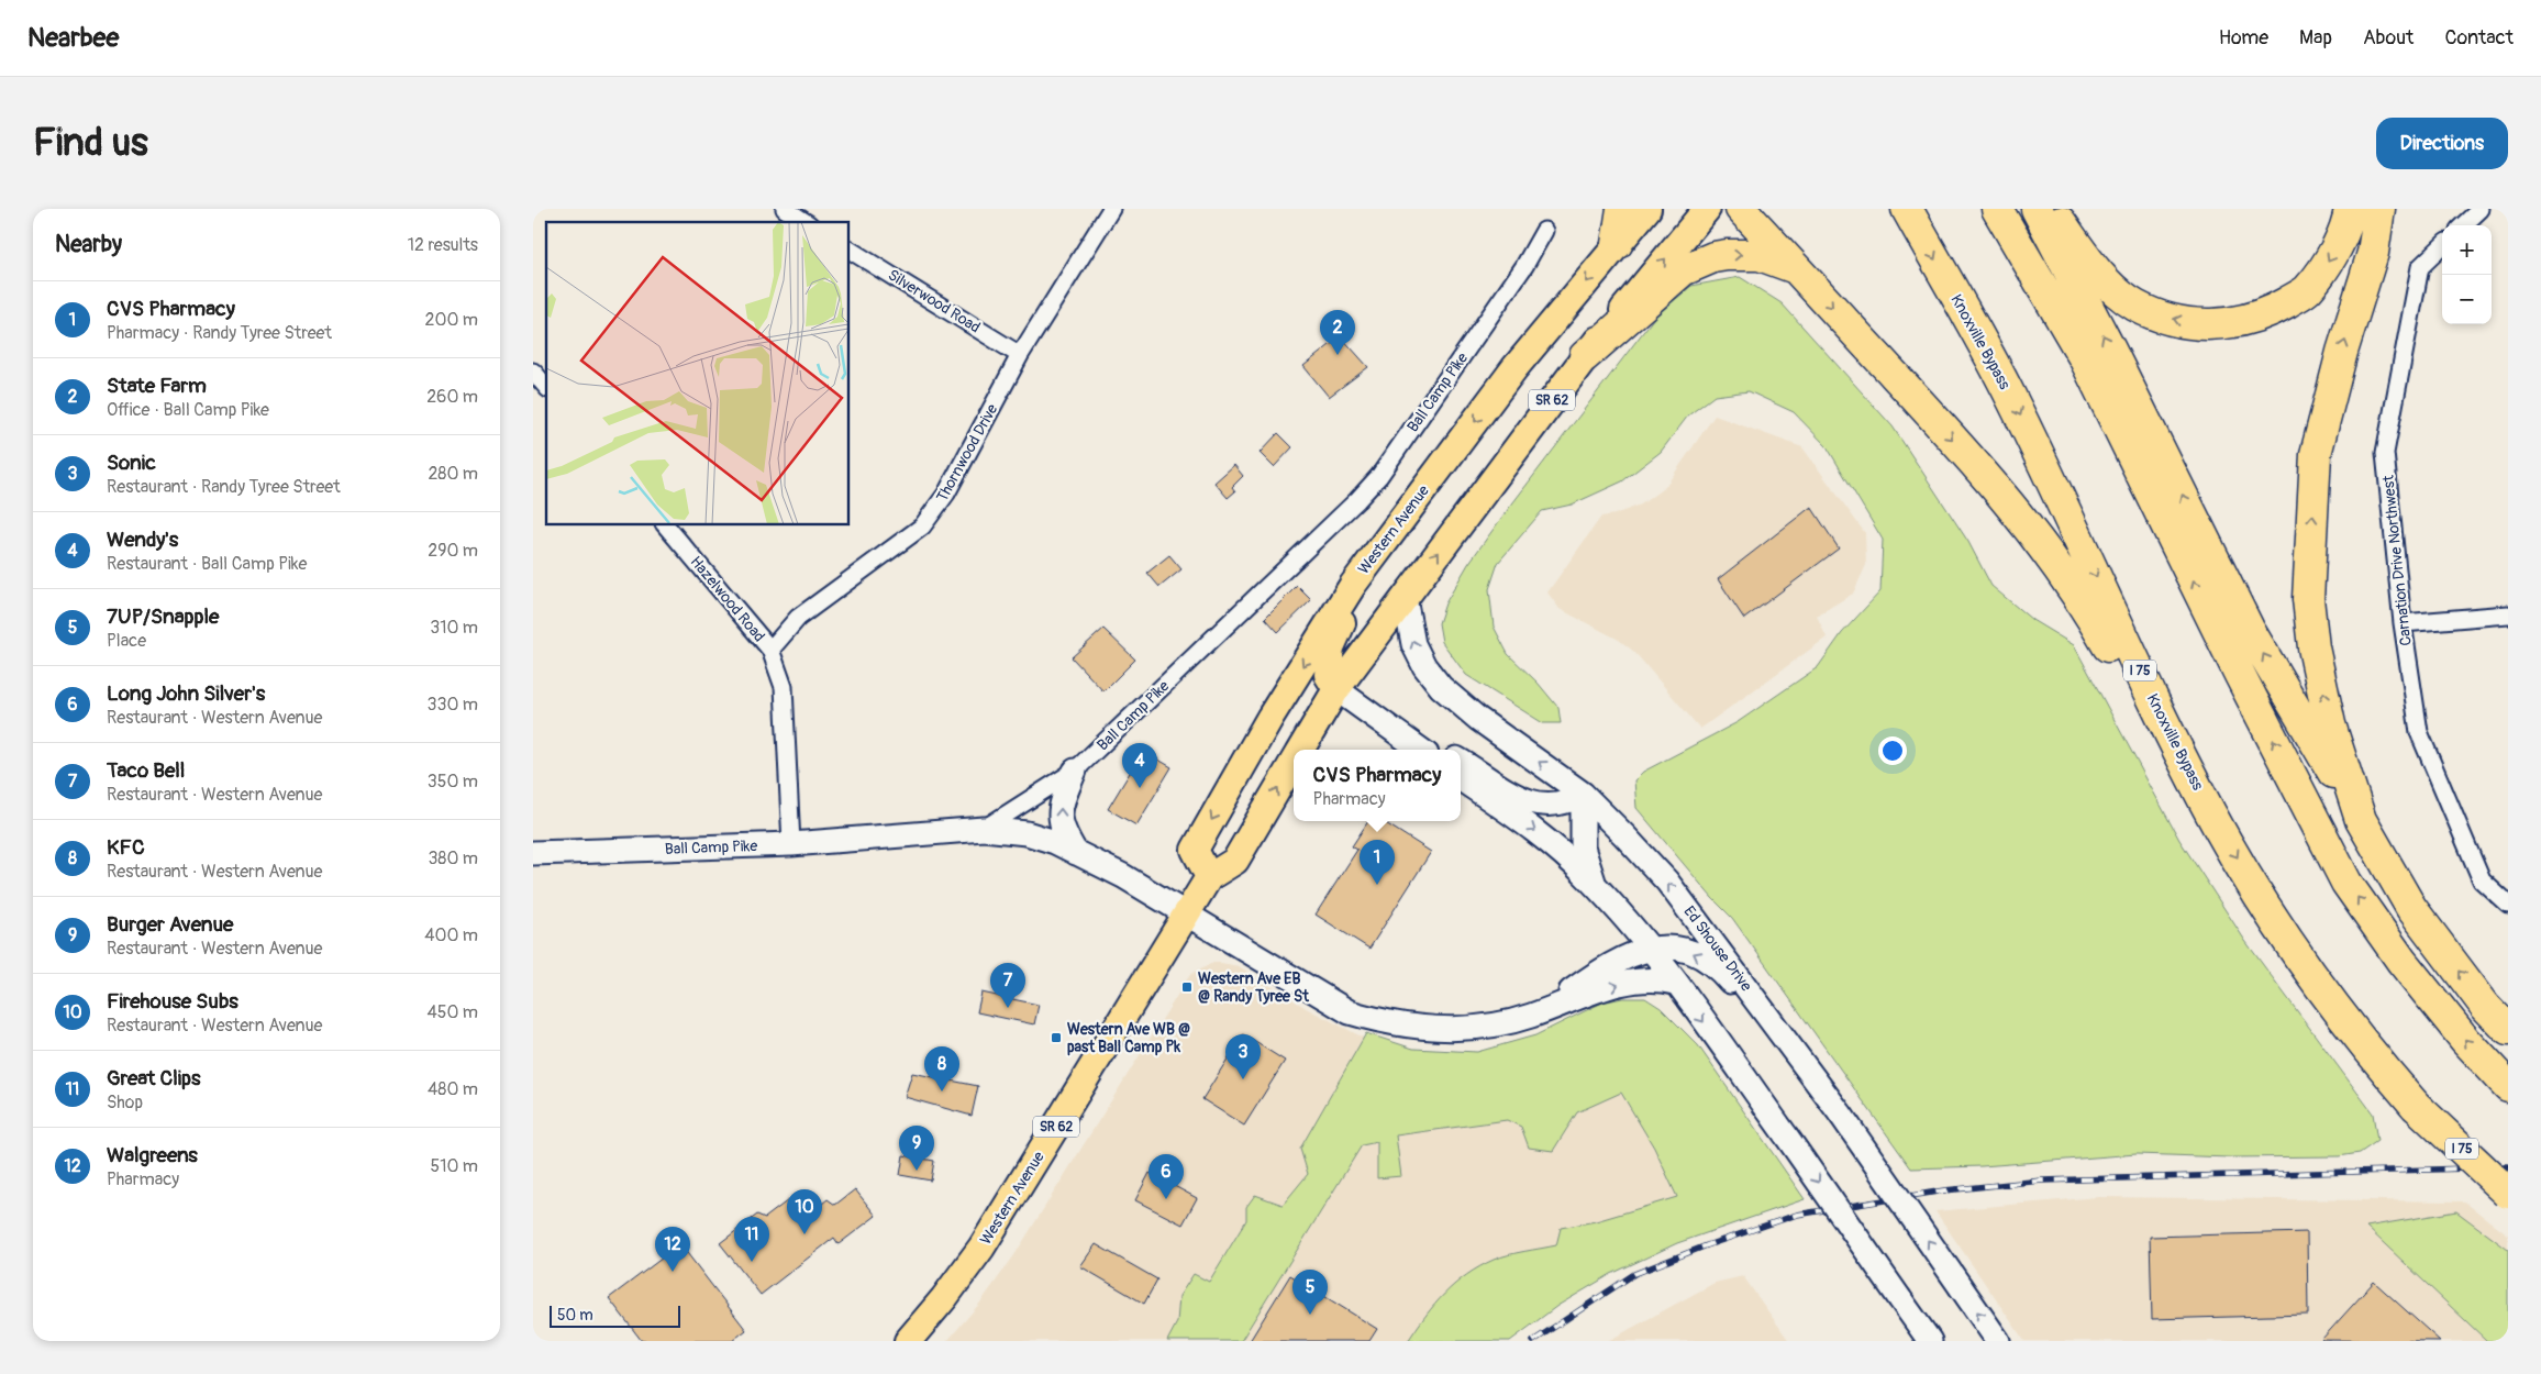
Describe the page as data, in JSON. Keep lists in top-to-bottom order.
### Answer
{
  "streets": {
    "highway": ["Knoxville Bypass", "I 75"],
    "main road": ["SR 62", "Western Avenue"],
    "street": [
      "Silverwood Road",
      "Ball Camp Pike",
      "Thornwood Drive",
      "Carnation Drive Northwest",
      "Hazelwood Road",
      "Ed Shouse Drive"
    ]
  },
  "crossings": [
    ["Silverwood Road", "Thornwood Drive"],
    ["Ball Camp Pike", "Hazelwood Road"],
    ["Thornwood Drive", "Hazelwood Road"],
    ["Western Avenue", "Ed Shouse Drive"]
  ],
  "places": {
    "transit": ["Western Ave EB @ Randy Tyree St", "Western Ave WB @ past Ball Camp Pk"]
  },
  "scale_bar": "50 m",
  "page": {
    "header": "Nearbee",
    "nav": [
      "Home",
      "Map",
      "About",
      "Contact"
    ],
    "buttons": "Directions",
    "title": "Find us",
    "heading": ["Nearby", "12 results"],
    "map_buttons": ["+", "−"],
    "list": [
      {
        "mark": "1",
        "name": "CVS Pharmacy",
        "note": "Pharmacy · Randy Tyree Street",
        "value": "200 m"
      },
      {
        "mark": "2",
        "name": "State Farm",
        "note": "Office · Ball Camp Pike",
        "value": "260 m"
      },
      {
        "mark": "3",
        "name": "Sonic",
        "note": "Restaurant · Randy Tyree Street",
        "value": "280 m"
      },
      {
        "mark": "4",
        "name": "Wendy's",
        "note": "Restaurant · Ball Camp Pike",
        "value": "290 m"
      },
      {
        "mark": "5",
        "name": "7UP/Snapple",
        "note": "Place",
        "value": "310 m"
      },
      {
        "mark": "6",
        "name": "Long John Silver's",
        "note": "Restaurant · Western Avenue",
        "value": "330 m"
      },
      {
        "mark": "7",
        "name": "Taco Bell",
        "note": "Restaurant · Western Avenue",
        "value": "350 m"
      },
      {
        "mark": "8",
        "name": "KFC",
        "note": "Restaurant · Western Avenue",
        "value": "380 m"
      },
      {
        "mark": "9",
        "name": "Burger Avenue",
        "note": "Restaurant · Western Avenue",
        "value": "400 m"
      },
      {
        "mark": "10",
        "name": "Firehouse Subs",
        "note": "Restaurant · Western Avenue",
        "value": "450 m"
      },
      {
        "mark": "11",
        "name": "Great Clips",
        "note": "Shop",
        "value": "480 m"
      },
      {
        "mark": "12",
        "name": "Walgreens",
        "note": "Pharmacy",
        "value": "510 m"
      }
    ],
    "pins": [
      "2",
      "4",
      "1",
      "7",
      "3",
      "8",
      "9",
      "6",
      "10",
      "11",
      "12",
      "5"
    ],
    "popup": ["CVS Pharmacy", "Pharmacy"],
    "scale": "50 m"
  }
}
